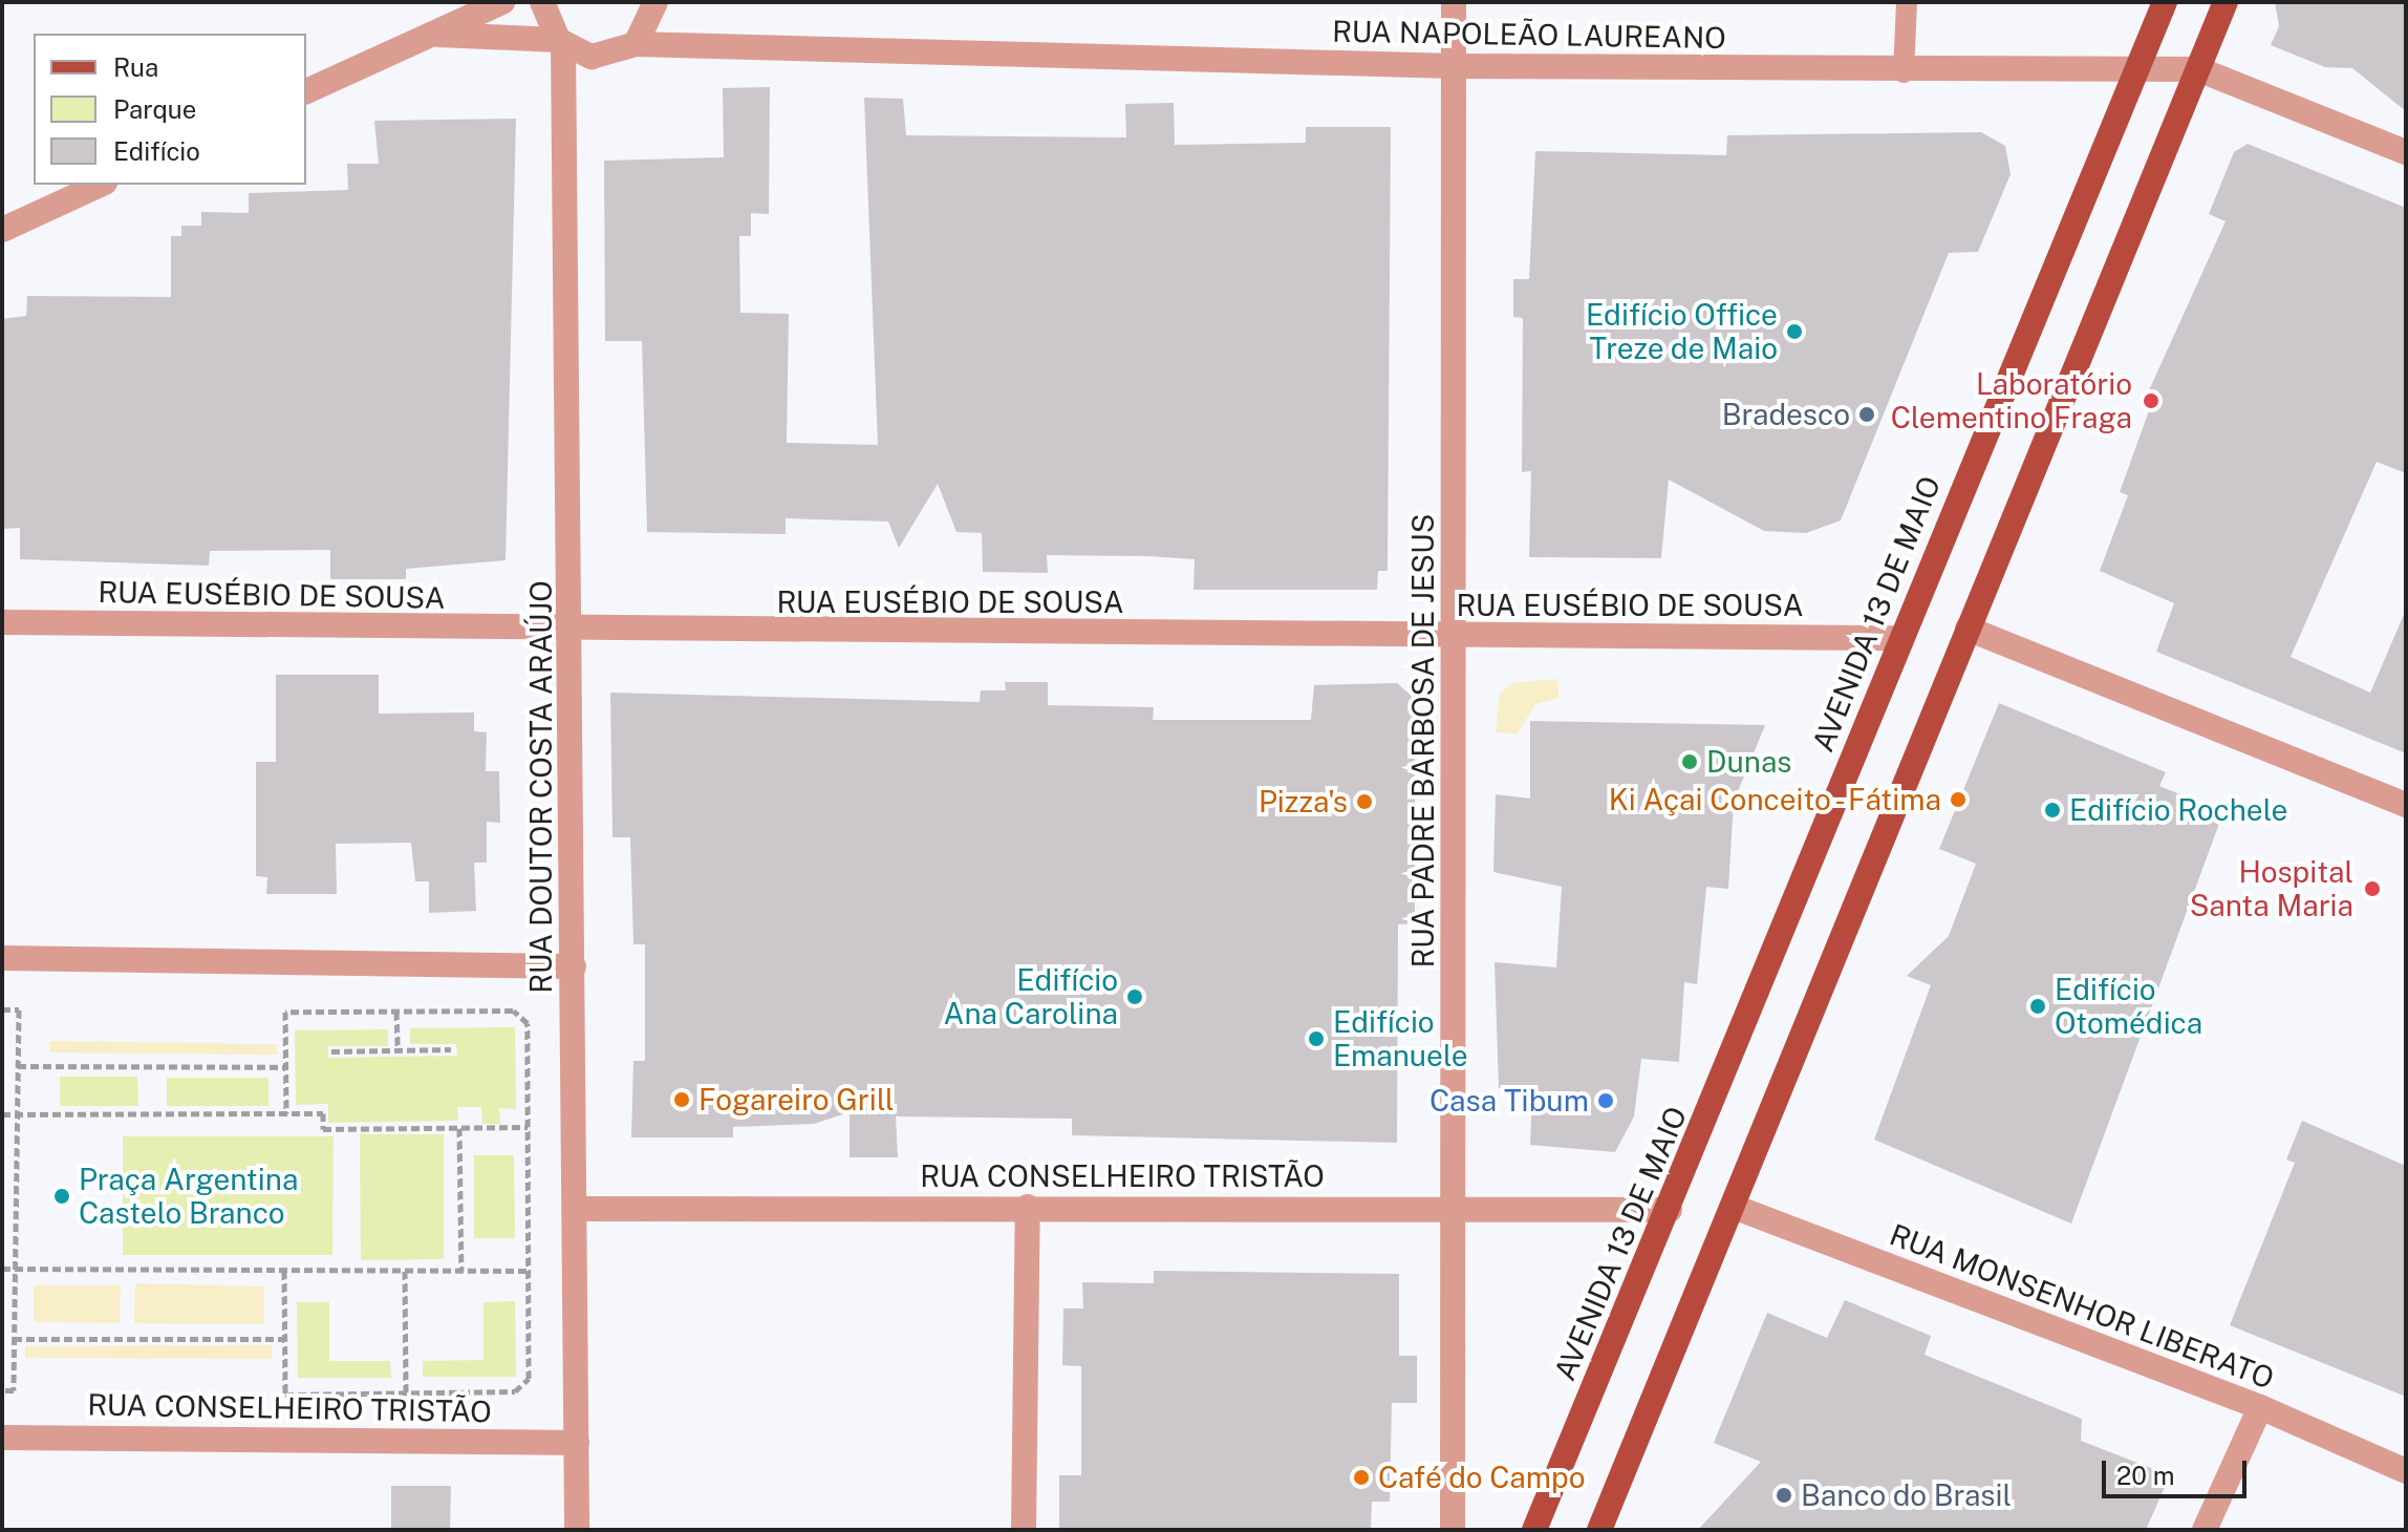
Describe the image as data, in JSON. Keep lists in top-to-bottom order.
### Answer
{
  "streets": {
    "main road": ["AVENIDA 13 DE MAIO"],
    "street": [
      "RUA NAPOLEÃO LAUREANO",
      "RUA EUSÉBIO DE SOUSA",
      "RUA PADRE BARBOSA DE JESUS",
      "RUA DOUTOR COSTA ARAÚJO",
      "RUA CONSELHEIRO TRISTÃO",
      "RUA MONSENHOR LIBERATO"
    ]
  },
  "crossings": [
    ["RUA NAPOLEÃO LAUREANO", "AVENIDA 13 DE MAIO"],
    ["RUA NAPOLEÃO LAUREANO", "RUA PADRE BARBOSA DE JESUS"],
    ["RUA NAPOLEÃO LAUREANO", "RUA DOUTOR COSTA ARAÚJO"],
    ["RUA EUSÉBIO DE SOUSA", "AVENIDA 13 DE MAIO"],
    ["RUA EUSÉBIO DE SOUSA", "RUA PADRE BARBOSA DE JESUS"],
    ["RUA EUSÉBIO DE SOUSA", "RUA DOUTOR COSTA ARAÚJO"],
    ["AVENIDA 13 DE MAIO", "RUA CONSELHEIRO TRISTÃO"],
    ["RUA PADRE BARBOSA DE JESUS", "RUA CONSELHEIRO TRISTÃO"],
    ["RUA DOUTOR COSTA ARAÚJO", "RUA CONSELHEIRO TRISTÃO"]
  ],
  "places": [
    "Edifício Office Treze de Maio",
    "Laboratório Clementino Fraga",
    "Bradesco",
    "Dunas",
    "Ki Açai Conceito - Fátima",
    "Pizza's",
    "Edifício Rochele",
    "Hospital Santa Maria",
    "Edifício Ana Carolina",
    "Edifício Otomédica",
    "Edifício Emanuele",
    "Fogareiro Grill",
    "Casa Tibum",
    "Praça Argentina Castelo Branco",
    "Café do Campo",
    "Banco do Brasil"
  ],
  "legend": ["Rua", "Parque", "Edifício"],
  "scale_bar": "20 m"
}
